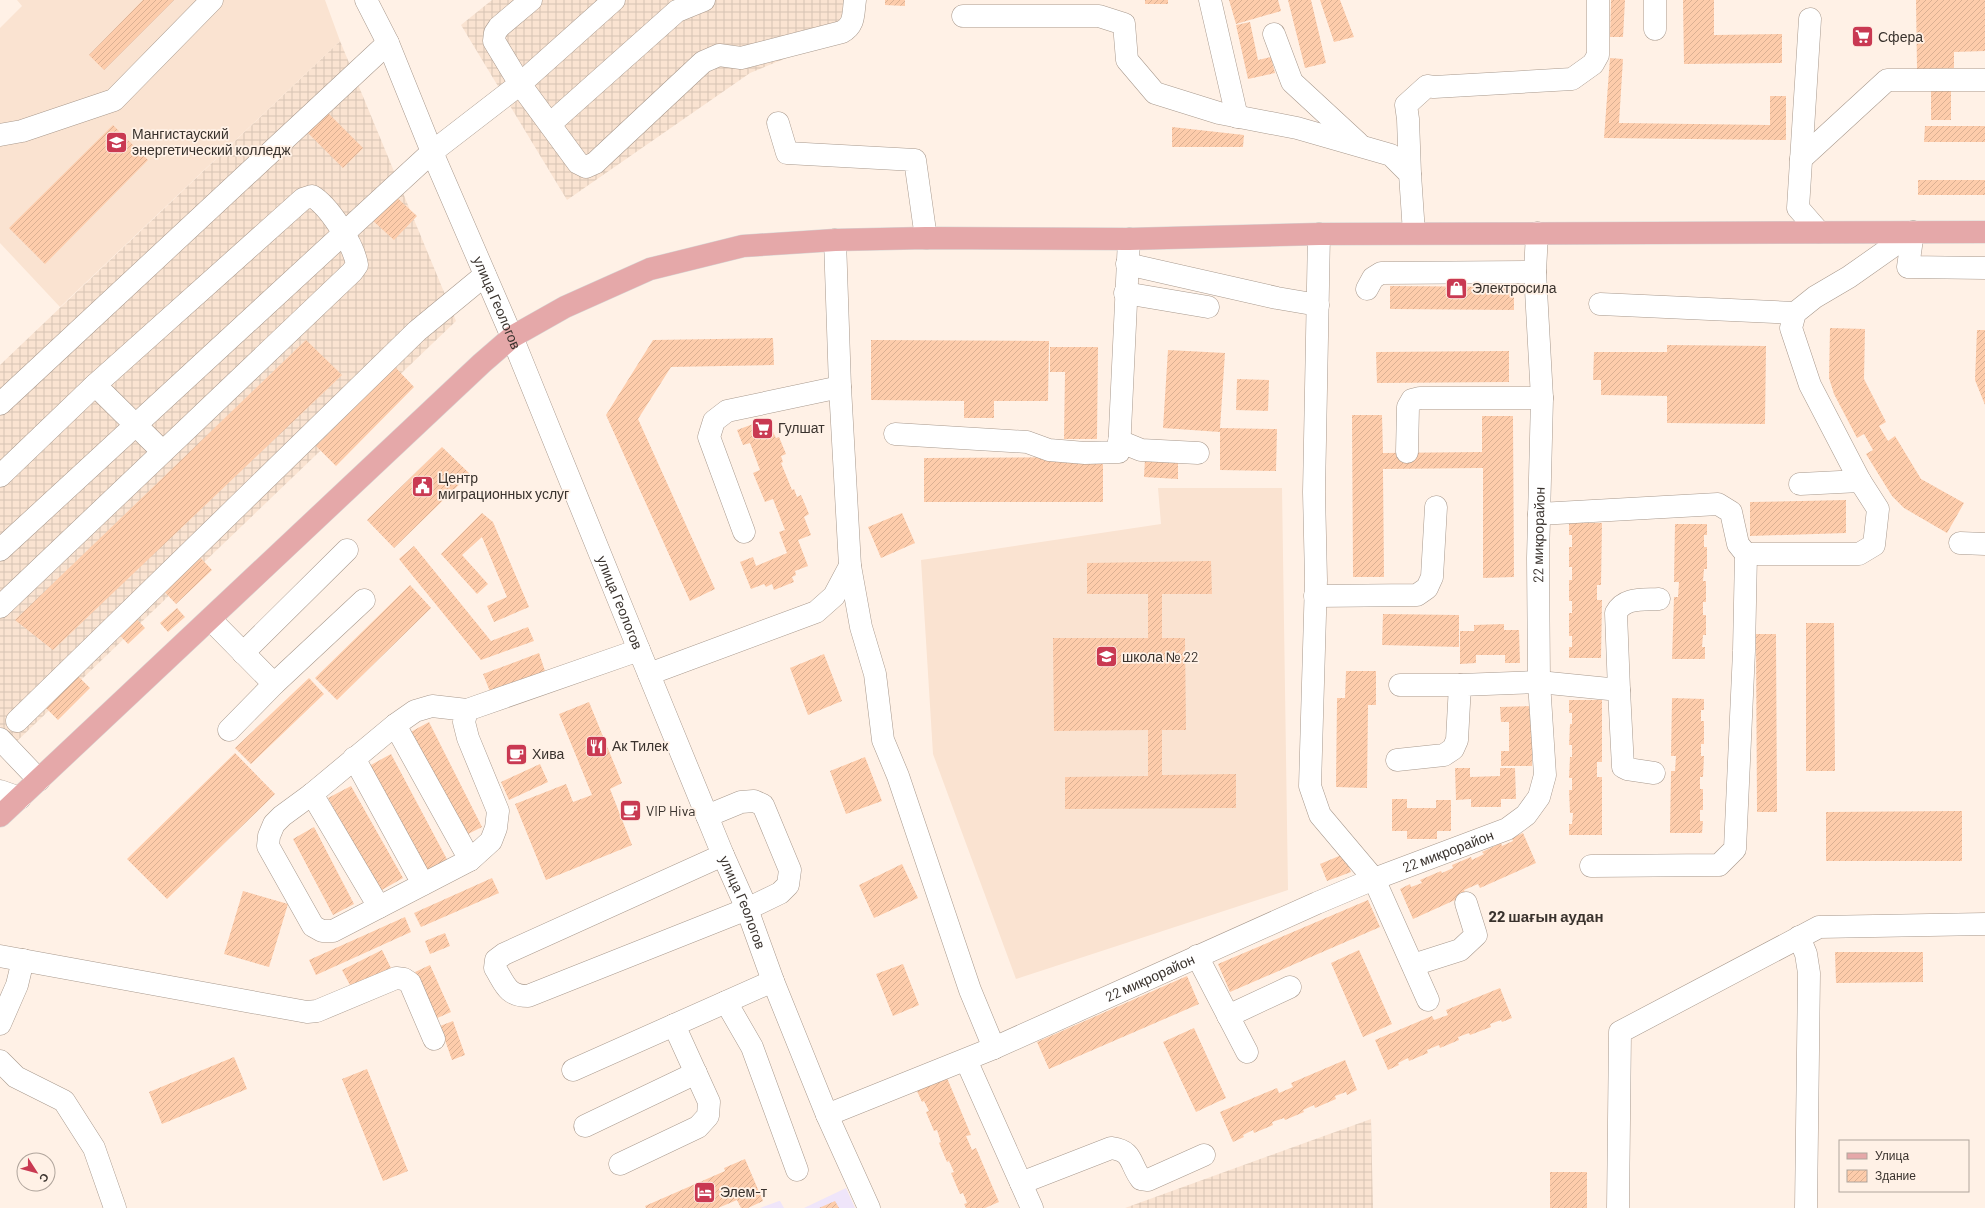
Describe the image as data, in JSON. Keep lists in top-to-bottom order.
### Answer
{
  "streets": {
    "street": ["улица Геологов", "22 микрорайон"]
  },
  "crossings": [
    ["улица Геологов", "22 микрорайон"]
  ],
  "districts": ["22 шағын аудан"],
  "places": {
    "supermarket": ["Сфера", "Гулшат"],
    "school or university": ["Мангистауский энергетический колледж", "школа № 22"],
    "shop": ["Электросила"],
    "public building": ["Центр миграционных услуг"],
    "restaurant": ["Ак Тилек"],
    "cafe": ["Хива", "VIP Hiva"],
    "hotel": ["Элем-т"]
  },
  "legend": ["Улица", "Здание"],
  "north": "bottom right"
}
